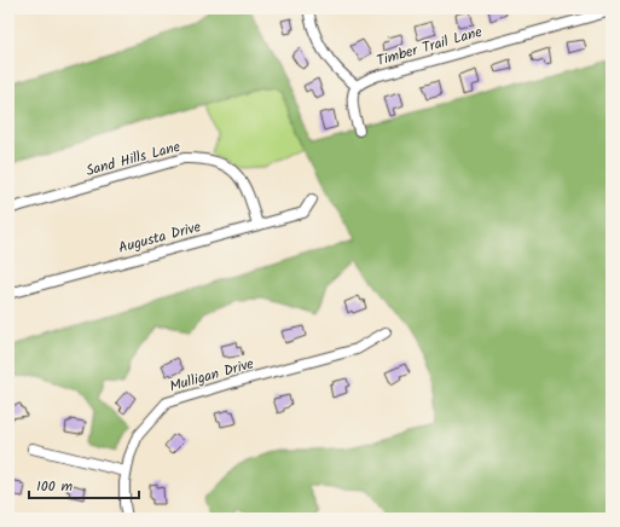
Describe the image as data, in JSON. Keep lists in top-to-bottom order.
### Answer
{
  "streets": {
    "street": [
      "Timber Trail Lane",
      "Sand Hills Lane",
      "Augusta Drive",
      "Mulligan Drive"
    ]
  },
  "crossings": [
    ["Sand Hills Lane", "Augusta Drive"]
  ],
  "scale_bar": "100 m"
}
